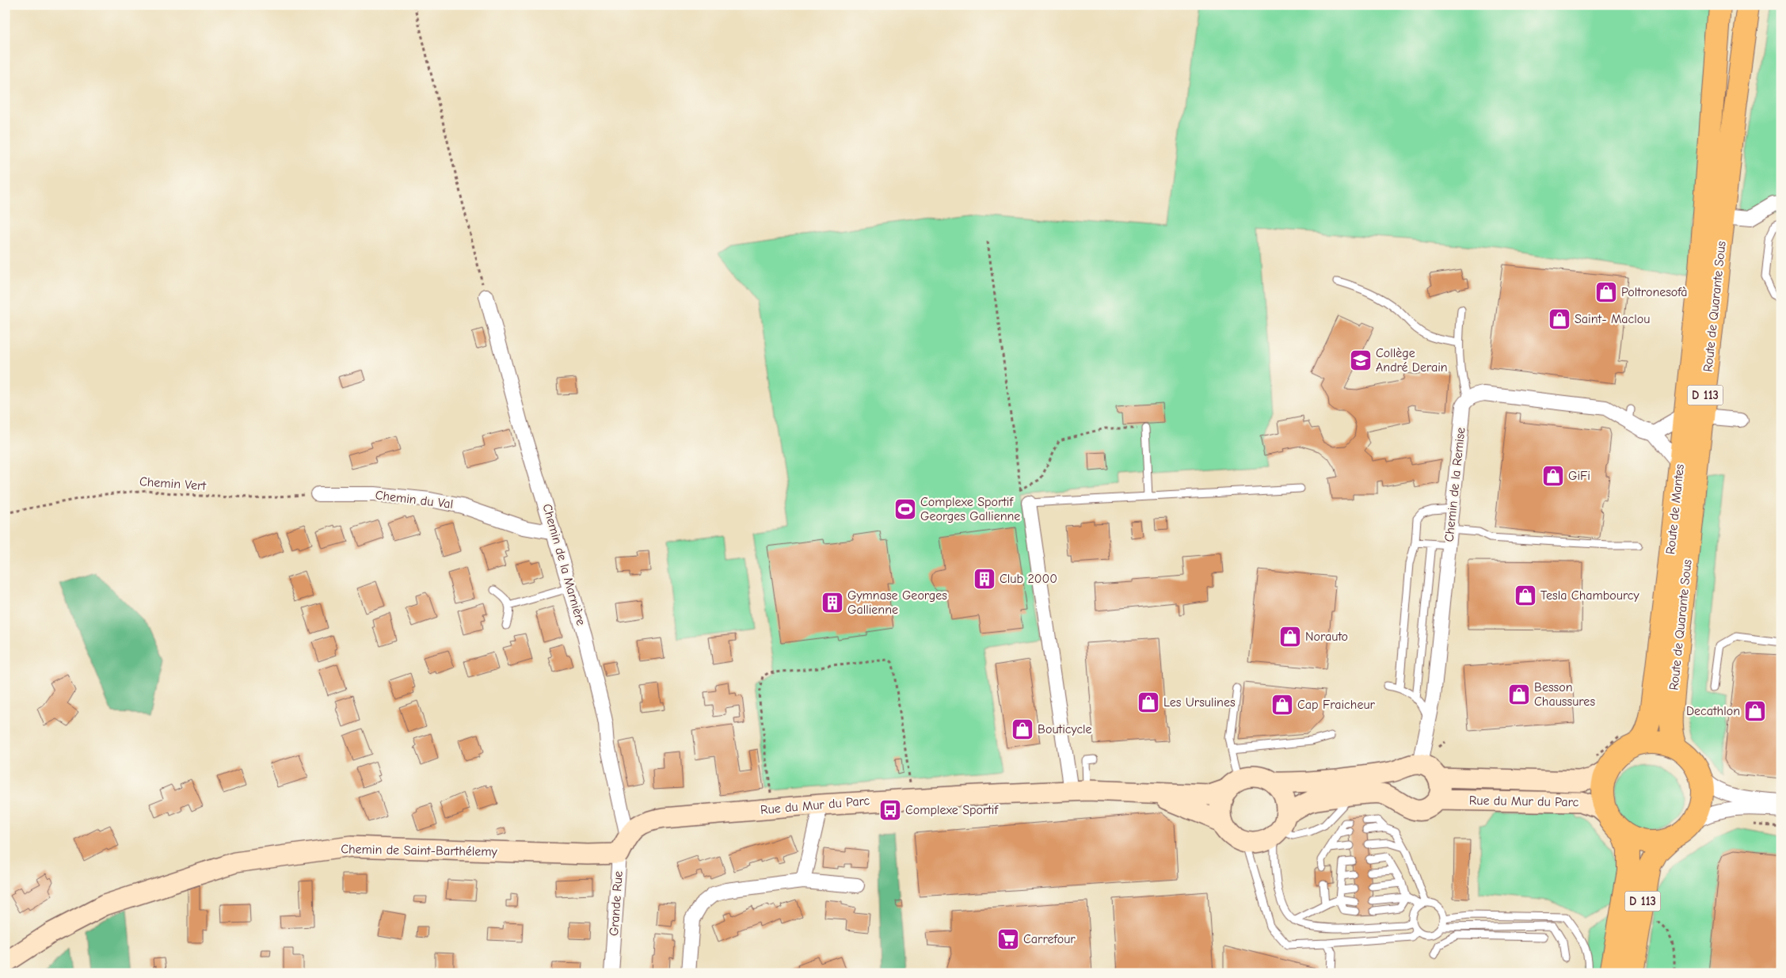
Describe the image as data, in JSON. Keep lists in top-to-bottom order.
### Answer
{
  "streets": {
    "main road": ["Route de Quarante Sous", "D 113", "Route de Mantes"],
    "street": [
      "Chemin de la Remise",
      "Chemin du Val",
      "Chemin de la Marnière",
      "Rue du Mur du Parc",
      "Chemin de Saint-Barthélemy",
      "Grande Rue"
    ],
    "path": ["Chemin Vert"]
  },
  "crossings": [
    ["Route de Quarante Sous", "D 113"],
    ["Route de Quarante Sous", "Route de Mantes"],
    ["Route de Quarante Sous", "Rue du Mur du Parc"],
    ["D 113", "Route de Mantes"],
    ["D 113", "Rue du Mur du Parc"],
    ["Chemin Vert", "Chemin du Val"],
    ["Chemin du Val", "Chemin de la Marnière"],
    ["Route de Mantes", "Rue du Mur du Parc"],
    ["Chemin de la Marnière", "Rue du Mur du Parc"],
    ["Chemin de la Marnière", "Grande Rue"],
    ["Rue du Mur du Parc", "Grande Rue"],
    ["Chemin de Saint-Barthélemy", "Grande Rue"]
  ],
  "places": {
    "shop": [
      "Poltronesofà",
      "Saint- Maclou",
      "GiFi",
      "Tesla Chambourcy",
      "Norauto",
      "Besson Chaussures",
      "Les Ursulines",
      "Cap Fraicheur",
      "Decathlon",
      "Bouticycle"
    ],
    "school or university": ["Collège André Derain"],
    "sports": ["Complexe Sportif Georges Gallienne"],
    "building": ["Club 2000", "Gymnase Georges Gallienne"],
    "bus stop": ["Complexe Sportif"],
    "supermarket": ["Carrefour"]
  }
}
